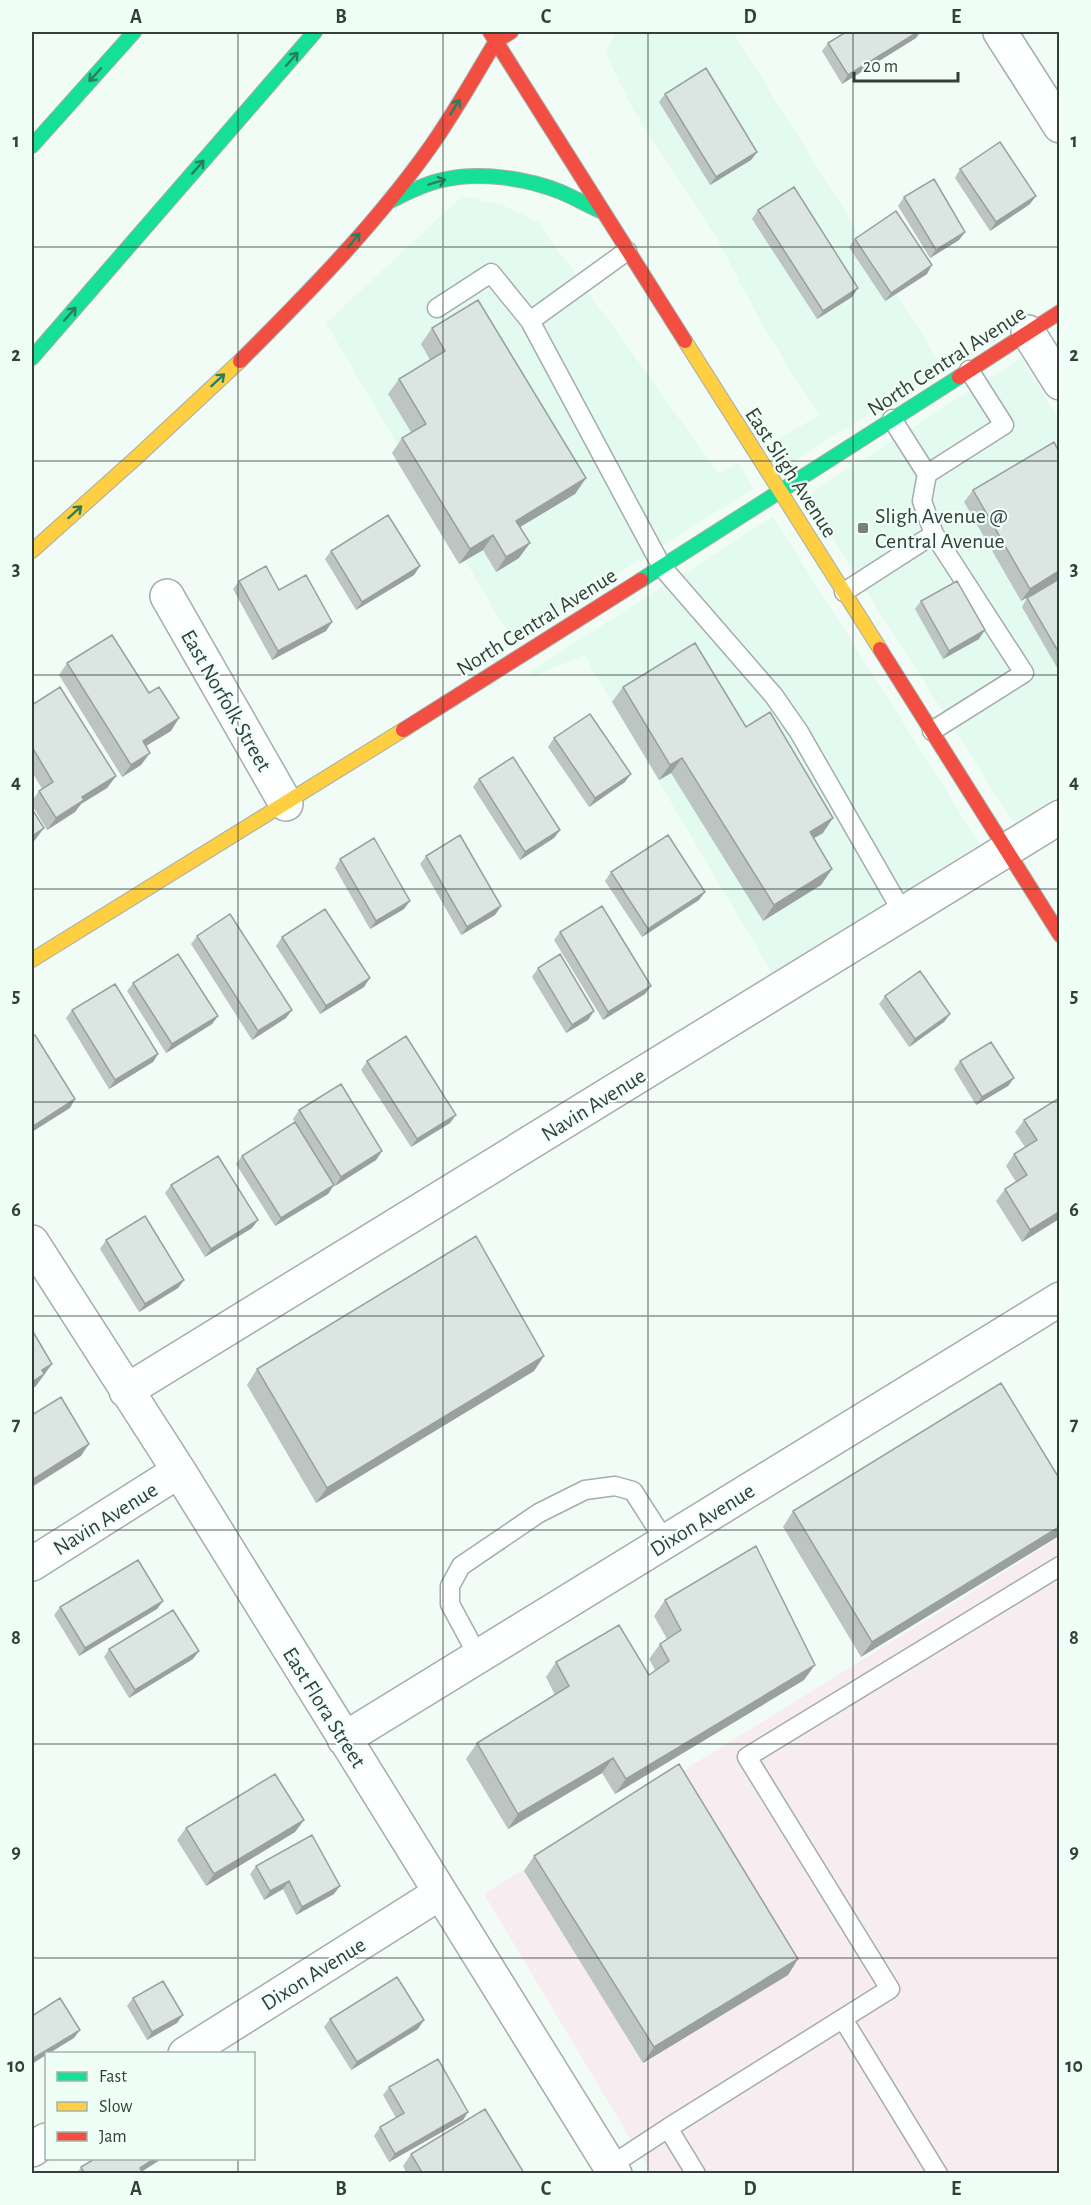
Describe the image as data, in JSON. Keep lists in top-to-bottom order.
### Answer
{
  "streets": {
    "main road": ["North Central Avenue", "East Sligh Avenue"],
    "street": [
      "East Norfolk Street",
      "Navin Avenue",
      "Dixon Avenue",
      "East Flora Street"
    ]
  },
  "crossings": [
    ["North Central Avenue", "East Sligh Avenue"],
    ["North Central Avenue", "East Norfolk Street"],
    ["East Sligh Avenue", "Navin Avenue"],
    ["Navin Avenue", "East Flora Street"],
    ["Dixon Avenue", "East Flora Street"]
  ],
  "places": {
    "transit": ["Sligh Avenue @ Central Avenue"]
  },
  "legend": ["Fast", "Slow", "Jam"],
  "scale_bar": "20 m",
  "grid": {
    "columns": [
      "A",
      "B",
      "C",
      "D",
      "E"
    ],
    "rows": [
      "1",
      "2",
      "3",
      "4",
      "5",
      "6",
      "7",
      "8",
      "9",
      "10"
    ]
  }
}
